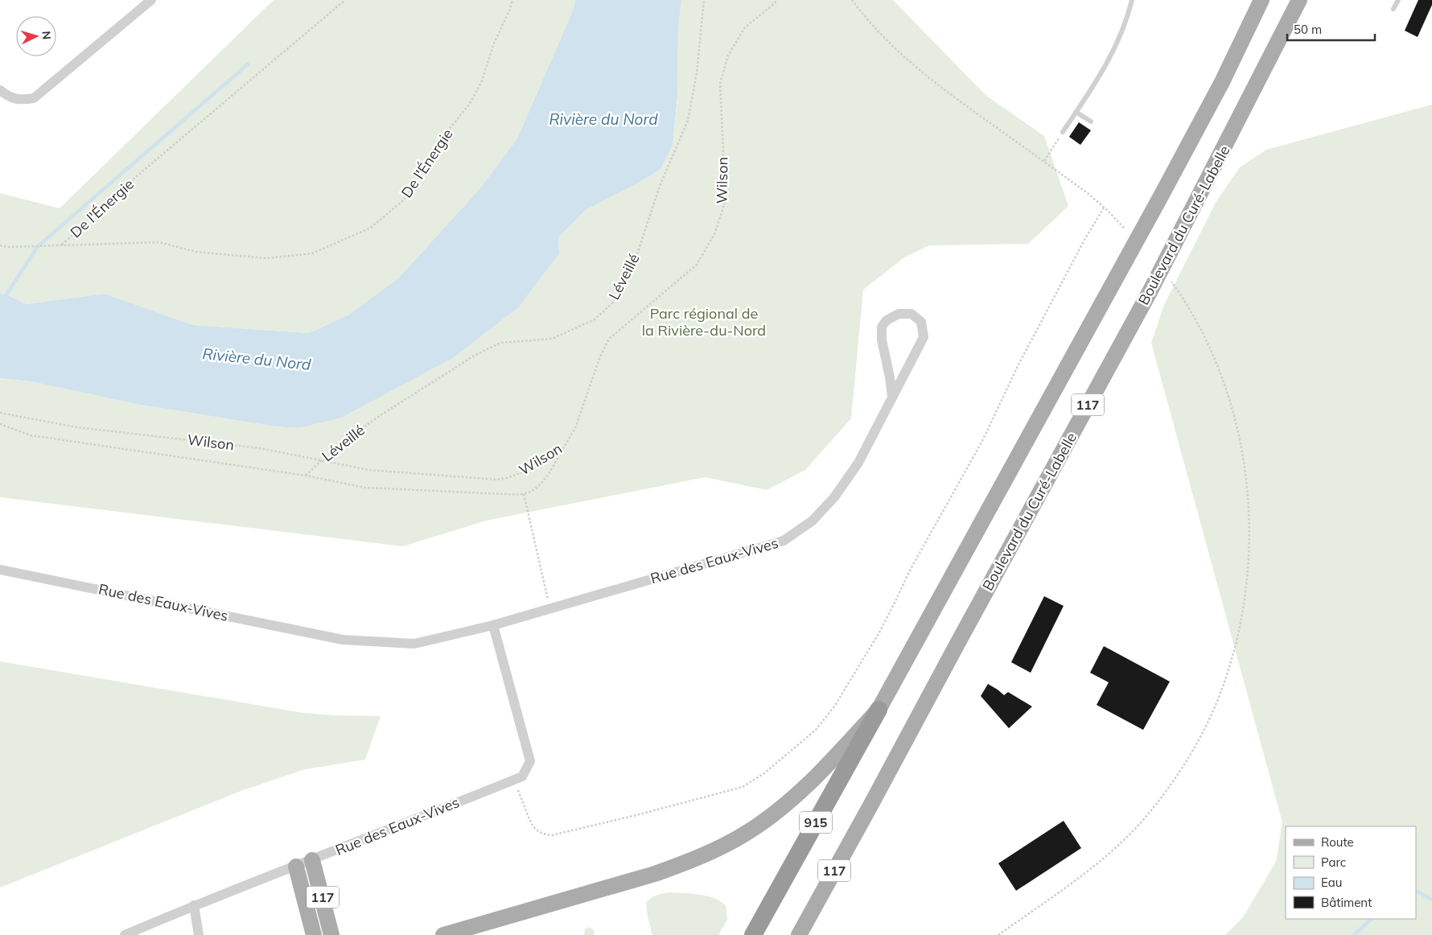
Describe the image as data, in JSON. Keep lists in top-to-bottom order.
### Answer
{
  "streets": {
    "highway": ["915"],
    "main road": ["Boulevard du Curé-Labelle", "117"],
    "street": ["Rue des Eaux-Vives"],
    "path": ["De l'Énergie", "Wilson", "Léveillé"]
  },
  "crossings": [
    ["Wilson", "Léveillé"],
    ["117", "Rue des Eaux-Vives"],
    ["117", "915"]
  ],
  "water": ["Rivière du Nord"],
  "parks": ["Parc régional de la Rivière-du-Nord"],
  "legend": [
    "Route",
    "Parc",
    "Eau",
    "Bâtiment"
  ],
  "scale_bar": "50 m",
  "north": "right"
}
